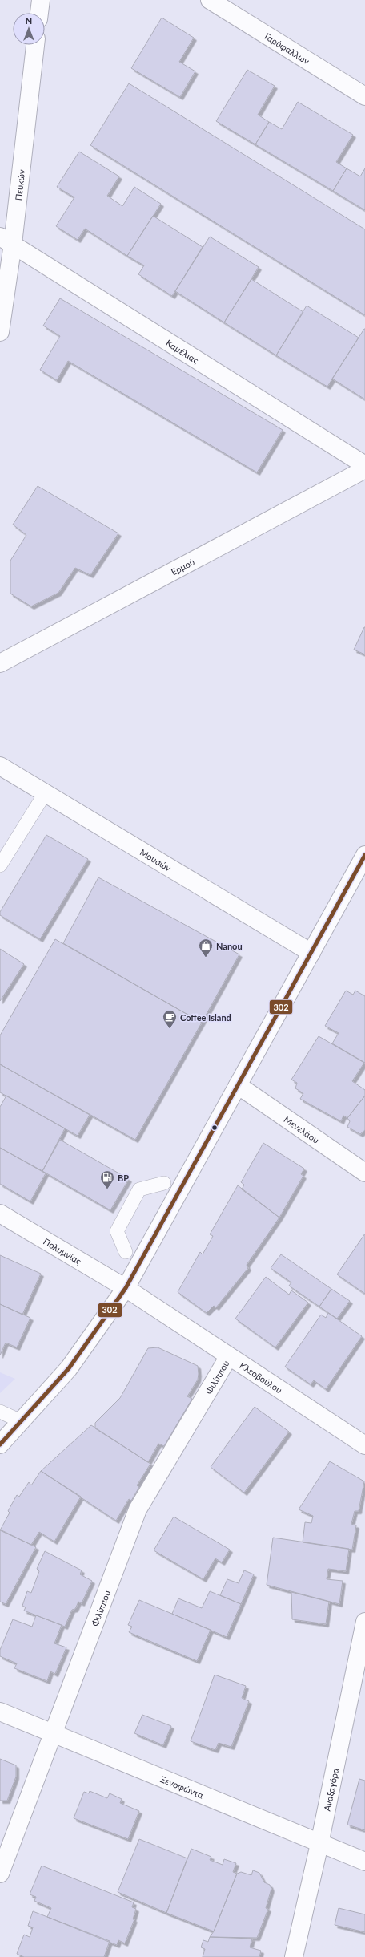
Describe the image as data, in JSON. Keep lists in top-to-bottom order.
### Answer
{
  "streets": {
    "street": [
      "Γαρύφαλλων",
      "Πευκών",
      "Καμέλιας",
      "Ερμού",
      "Μουσών",
      "Μενελάου",
      "Πολυμνίας",
      "Φιλίππου",
      "Κλεοβούλου",
      "Ξενοφώντα",
      "Αναξαγόρα"
    ]
  },
  "crossings": [
    ["Πευκών", "Καμέλιας"],
    ["Πολυμνίας", "Κλεοβούλου"],
    ["Φιλίππου", "Κλεοβούλου"],
    ["Φιλίππου", "Ξενοφώντα"],
    ["Ξενοφώντα", "Αναξαγόρα"]
  ],
  "places": {
    "shop": ["Nanou"],
    "cafe": ["Coffee Island"],
    "fuel station": ["BP"]
  },
  "lines": ["transit line 302"],
  "north": "top"
}
